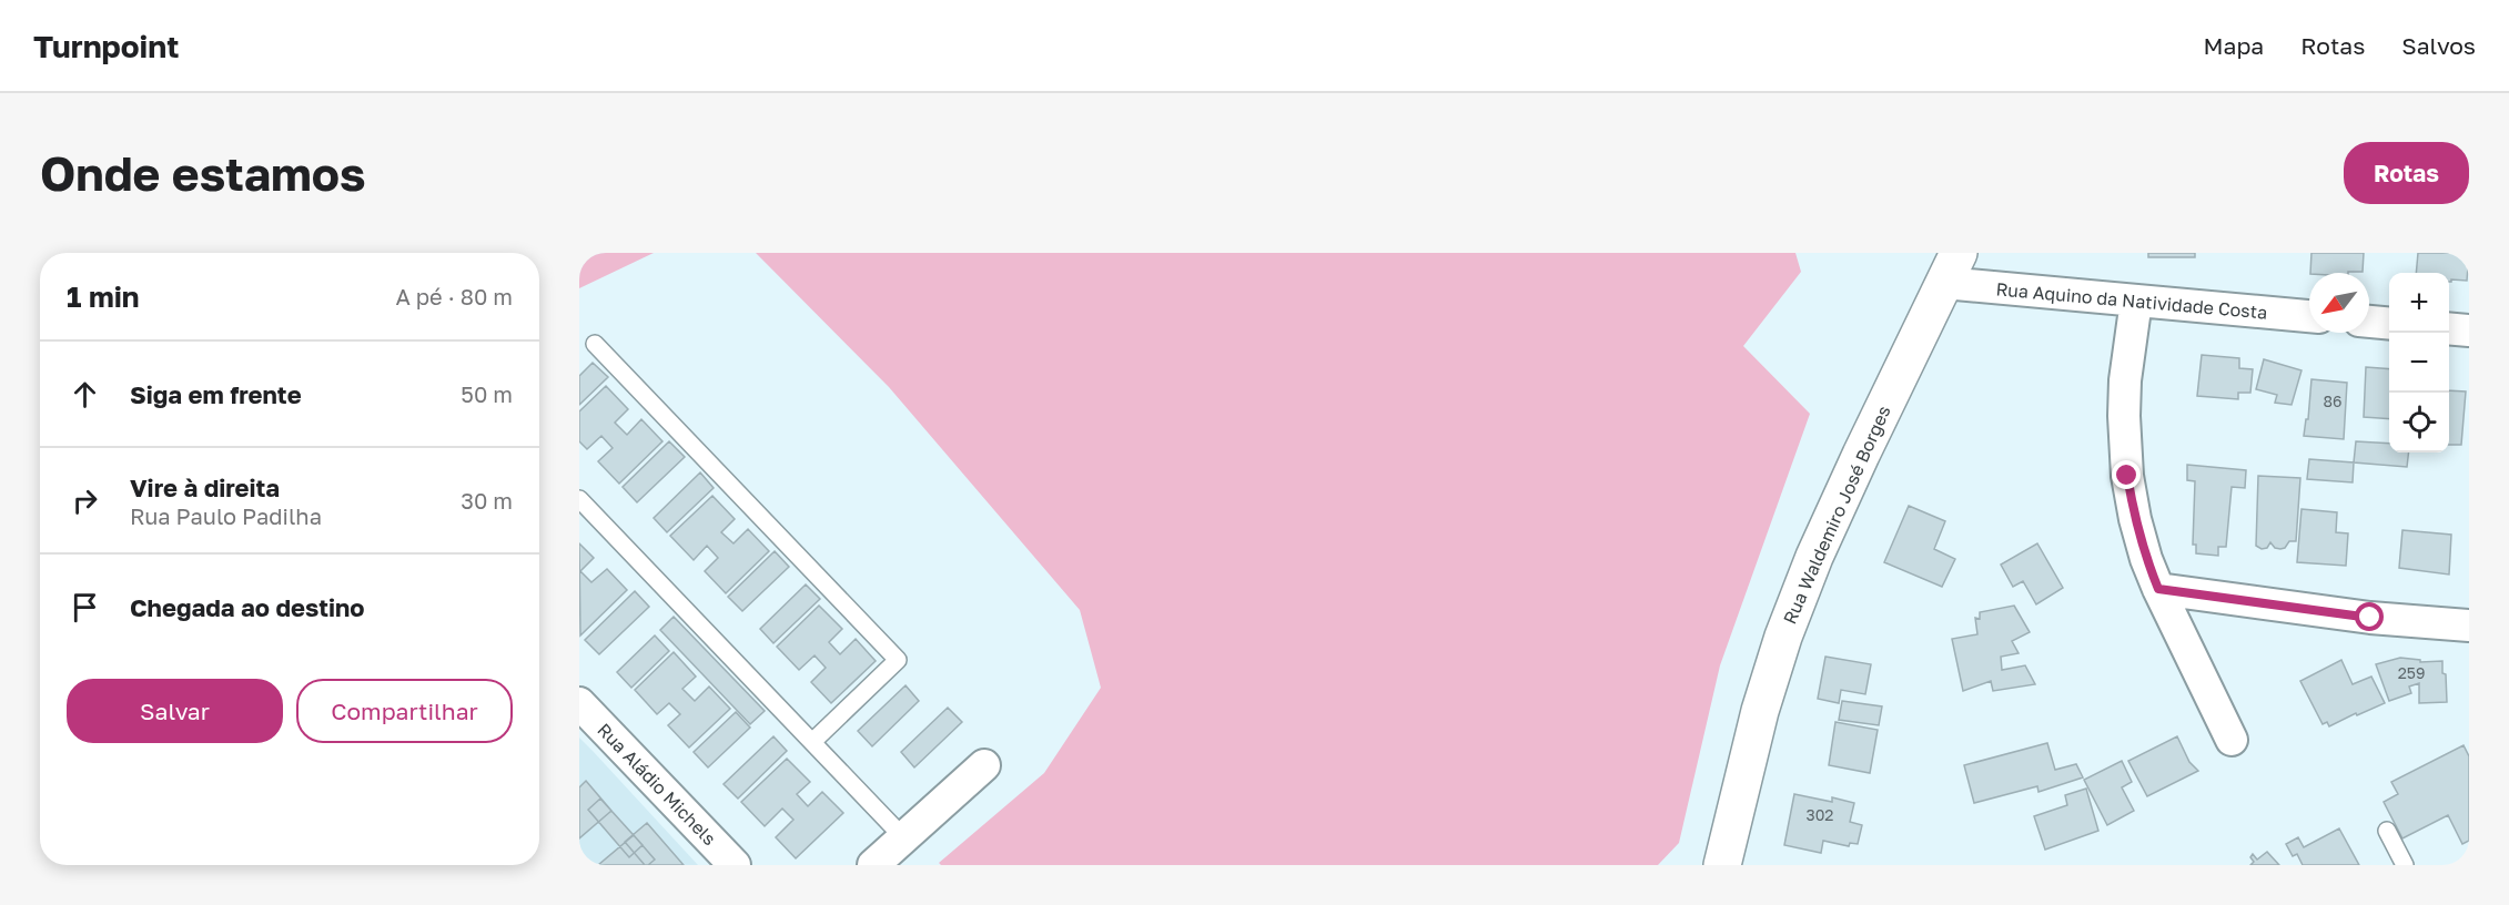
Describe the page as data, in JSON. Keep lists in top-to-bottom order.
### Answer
{
  "streets": {
    "main road": ["Rua Waldemiro José Borges"],
    "street": ["Rua Aquino da Natividade Costa", "Rua Aládio Michels"]
  },
  "crossings": [
    ["Rua Aquino da Natividade Costa", "Rua Waldemiro José Borges"]
  ],
  "house_numbers": ["86", "259", "302"],
  "north": "bottom left",
  "page": {
    "header": "Turnpoint",
    "nav": ["Mapa", "Rotas", "Salvos"],
    "buttons": [
      "Rotas",
      ["Salvar", "Compartilhar"]
    ],
    "title": "Onde estamos",
    "heading": ["1 min", "A pé · 80 m"],
    "map_buttons": ["+", "−"],
    "list": [
      ["Siga em frente", "50 m"],
      ["Vire à direita", "Rua Paulo Padilha", "30 m"],
      "Chegada ao destino"
    ]
  }
}
